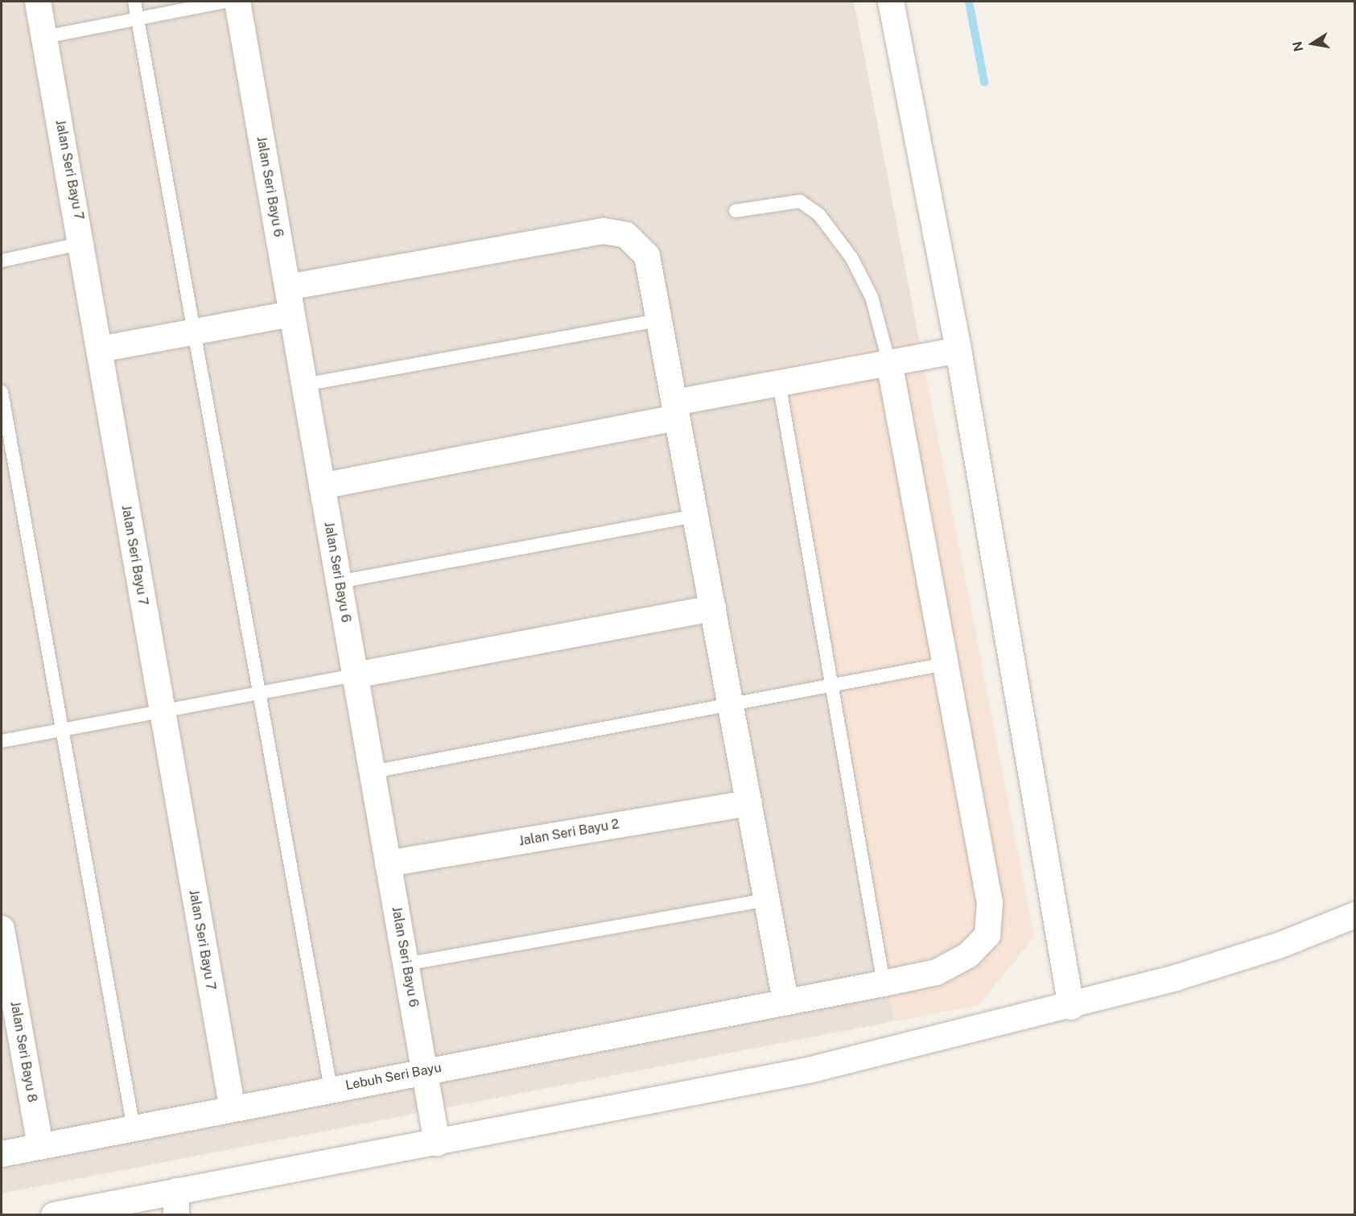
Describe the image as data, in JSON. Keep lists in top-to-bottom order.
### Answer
{
  "streets": {
    "street": [
      "Jalan Seri Bayu 7",
      "Jalan Seri Bayu 6",
      "Jalan Seri Bayu 2",
      "Jalan Seri Bayu 8",
      "Lebuh Seri Bayu"
    ]
  },
  "crossings": [
    ["Jalan Seri Bayu 7", "Lebuh Seri Bayu"],
    ["Jalan Seri Bayu 6", "Jalan Seri Bayu 2"],
    ["Jalan Seri Bayu 6", "Lebuh Seri Bayu"],
    ["Jalan Seri Bayu 8", "Lebuh Seri Bayu"]
  ],
  "north": "left"
}
